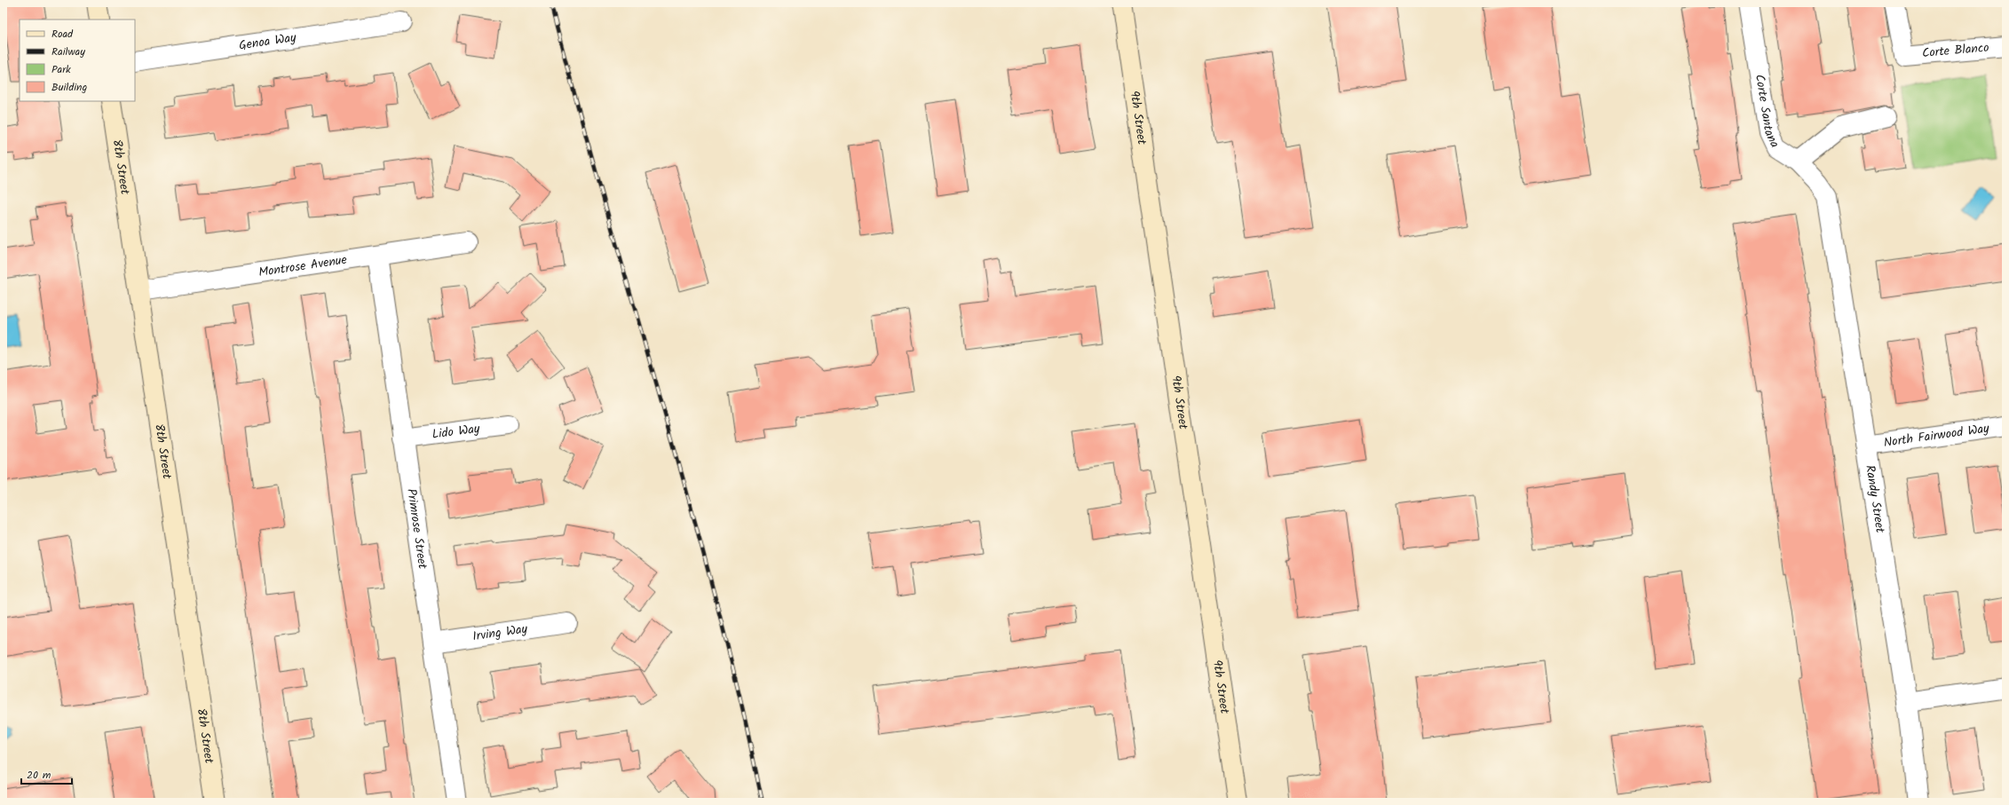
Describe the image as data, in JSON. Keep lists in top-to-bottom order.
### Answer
{
  "streets": {
    "street": [
      "Genoa Way",
      "Corte Blanco",
      "Corte Santana",
      "9th Street",
      "8th Street",
      "Montrose Avenue",
      "Lido Way",
      "North Fairwood Way",
      "Randy Street",
      "Primrose Street",
      "Irving Way"
    ]
  },
  "crossings": [
    ["Corte Santana", "Randy Street"],
    ["8th Street", "Montrose Avenue"],
    ["Montrose Avenue", "Primrose Street"],
    ["Lido Way", "Primrose Street"],
    ["North Fairwood Way", "Randy Street"],
    ["Primrose Street", "Irving Way"]
  ],
  "legend": [
    "Road",
    "Railway",
    "Park",
    "Building"
  ],
  "scale_bar": "20 m"
}
